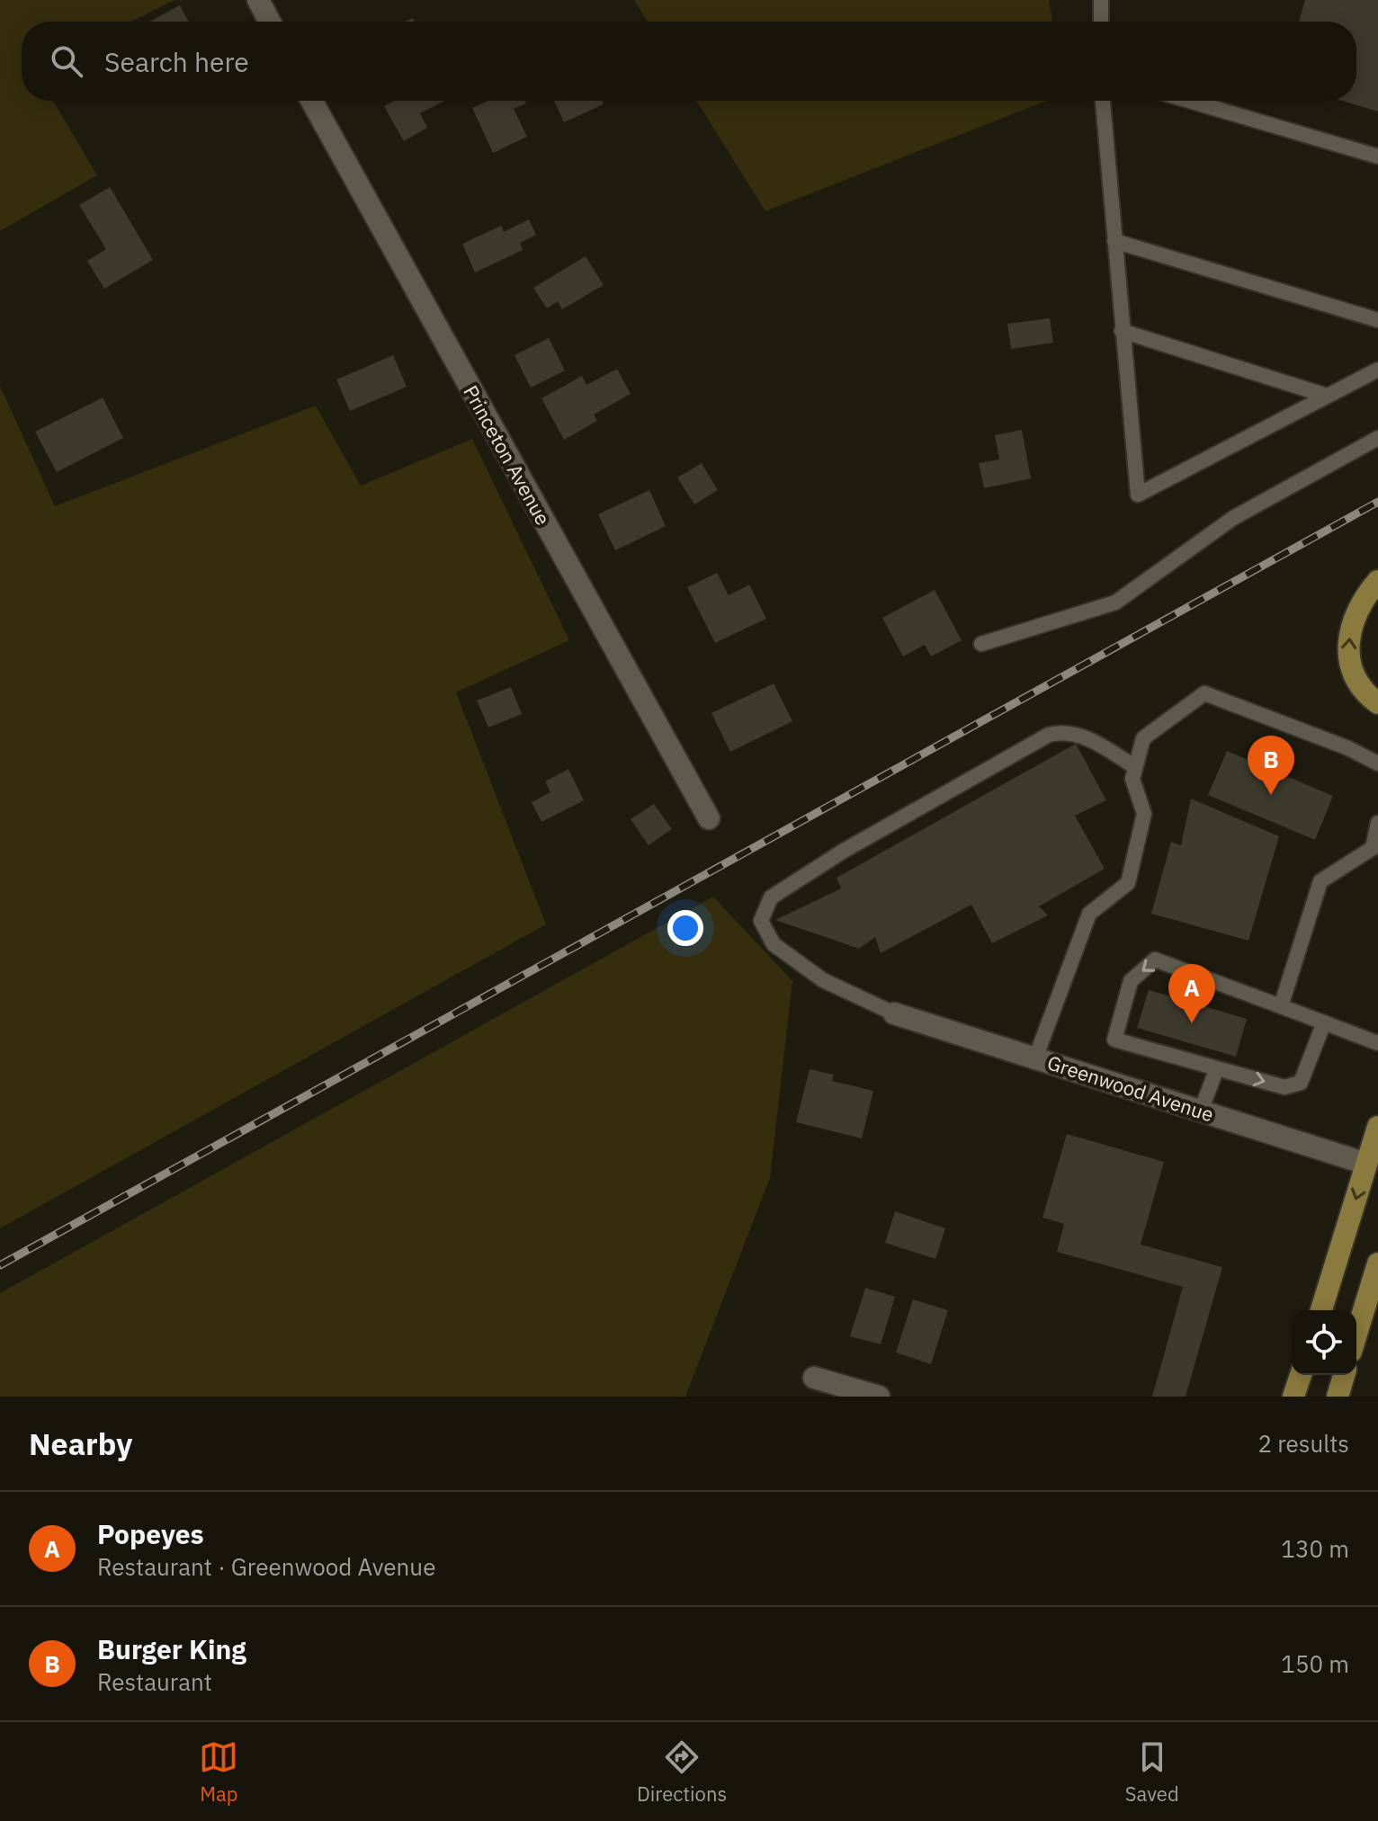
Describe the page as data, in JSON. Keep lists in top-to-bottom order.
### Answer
{
  "streets": {
    "street": ["Princeton Avenue", "Greenwood Avenue"]
  },
  "page": {
    "search": "Search here",
    "pins": ["B", "A"],
    "heading": ["Nearby", "2 results"],
    "list": [
      {
        "mark": "A",
        "name": "Popeyes",
        "note": "Restaurant · Greenwood Avenue",
        "value": "130 m"
      },
      {
        "mark": "B",
        "name": "Burger King",
        "note": "Restaurant",
        "value": "150 m"
      }
    ],
    "nav": ["Map", "Directions", "Saved"]
  }
}
